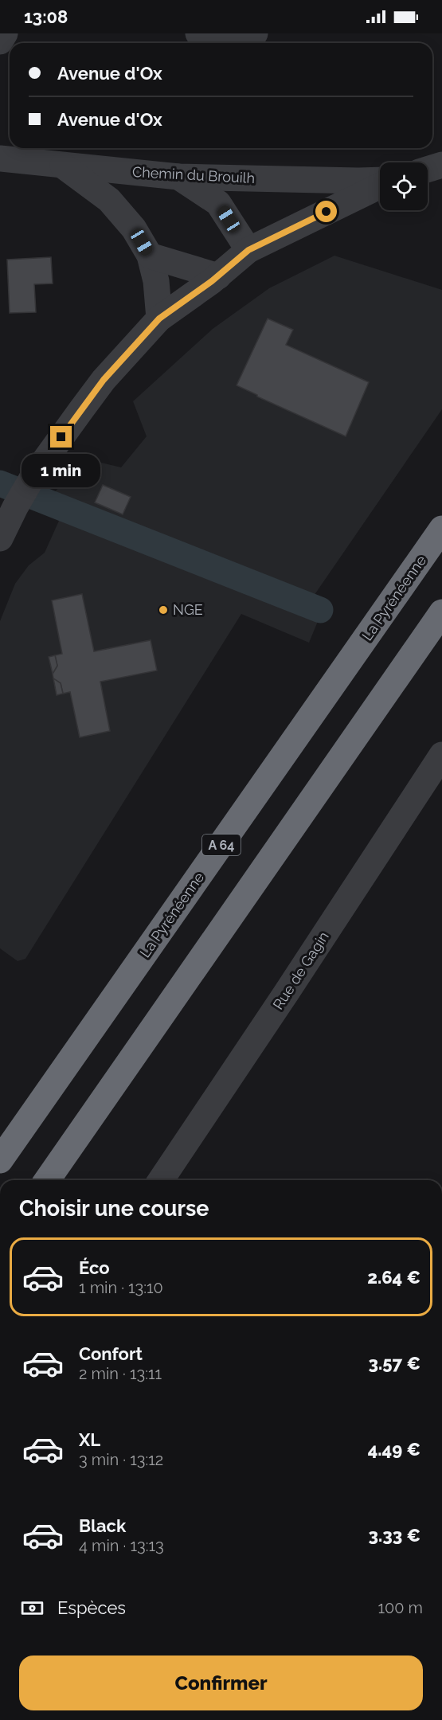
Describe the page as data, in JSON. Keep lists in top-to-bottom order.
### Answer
{
  "streets": {
    "highway": ["La Pyrénéenne", "A 64"],
    "street": ["Chemin du Brouilh", "Rue de Gagin"]
  },
  "places": ["NGE"],
  "page": {
    "status": "13:08",
    "banner": ["Avenue d'Ox", "Avenue d'Ox"],
    "bubble": "1 min",
    "heading": "Choisir une course",
    "list": [
      {
        "name": "Éco",
        "note": "1 min · 13:10",
        "value": "2.64 €"
      },
      {
        "name": "Confort",
        "note": "2 min · 13:11",
        "value": "3.57 €"
      },
      {
        "name": "XL",
        "note": "3 min · 13:12",
        "value": "4.49 €"
      },
      {
        "name": "Black",
        "note": "4 min · 13:13",
        "value": "3.33 €"
      }
    ],
    "pay": ["Espèces", "100 m"],
    "buttons": "Confirmer"
  }
}
